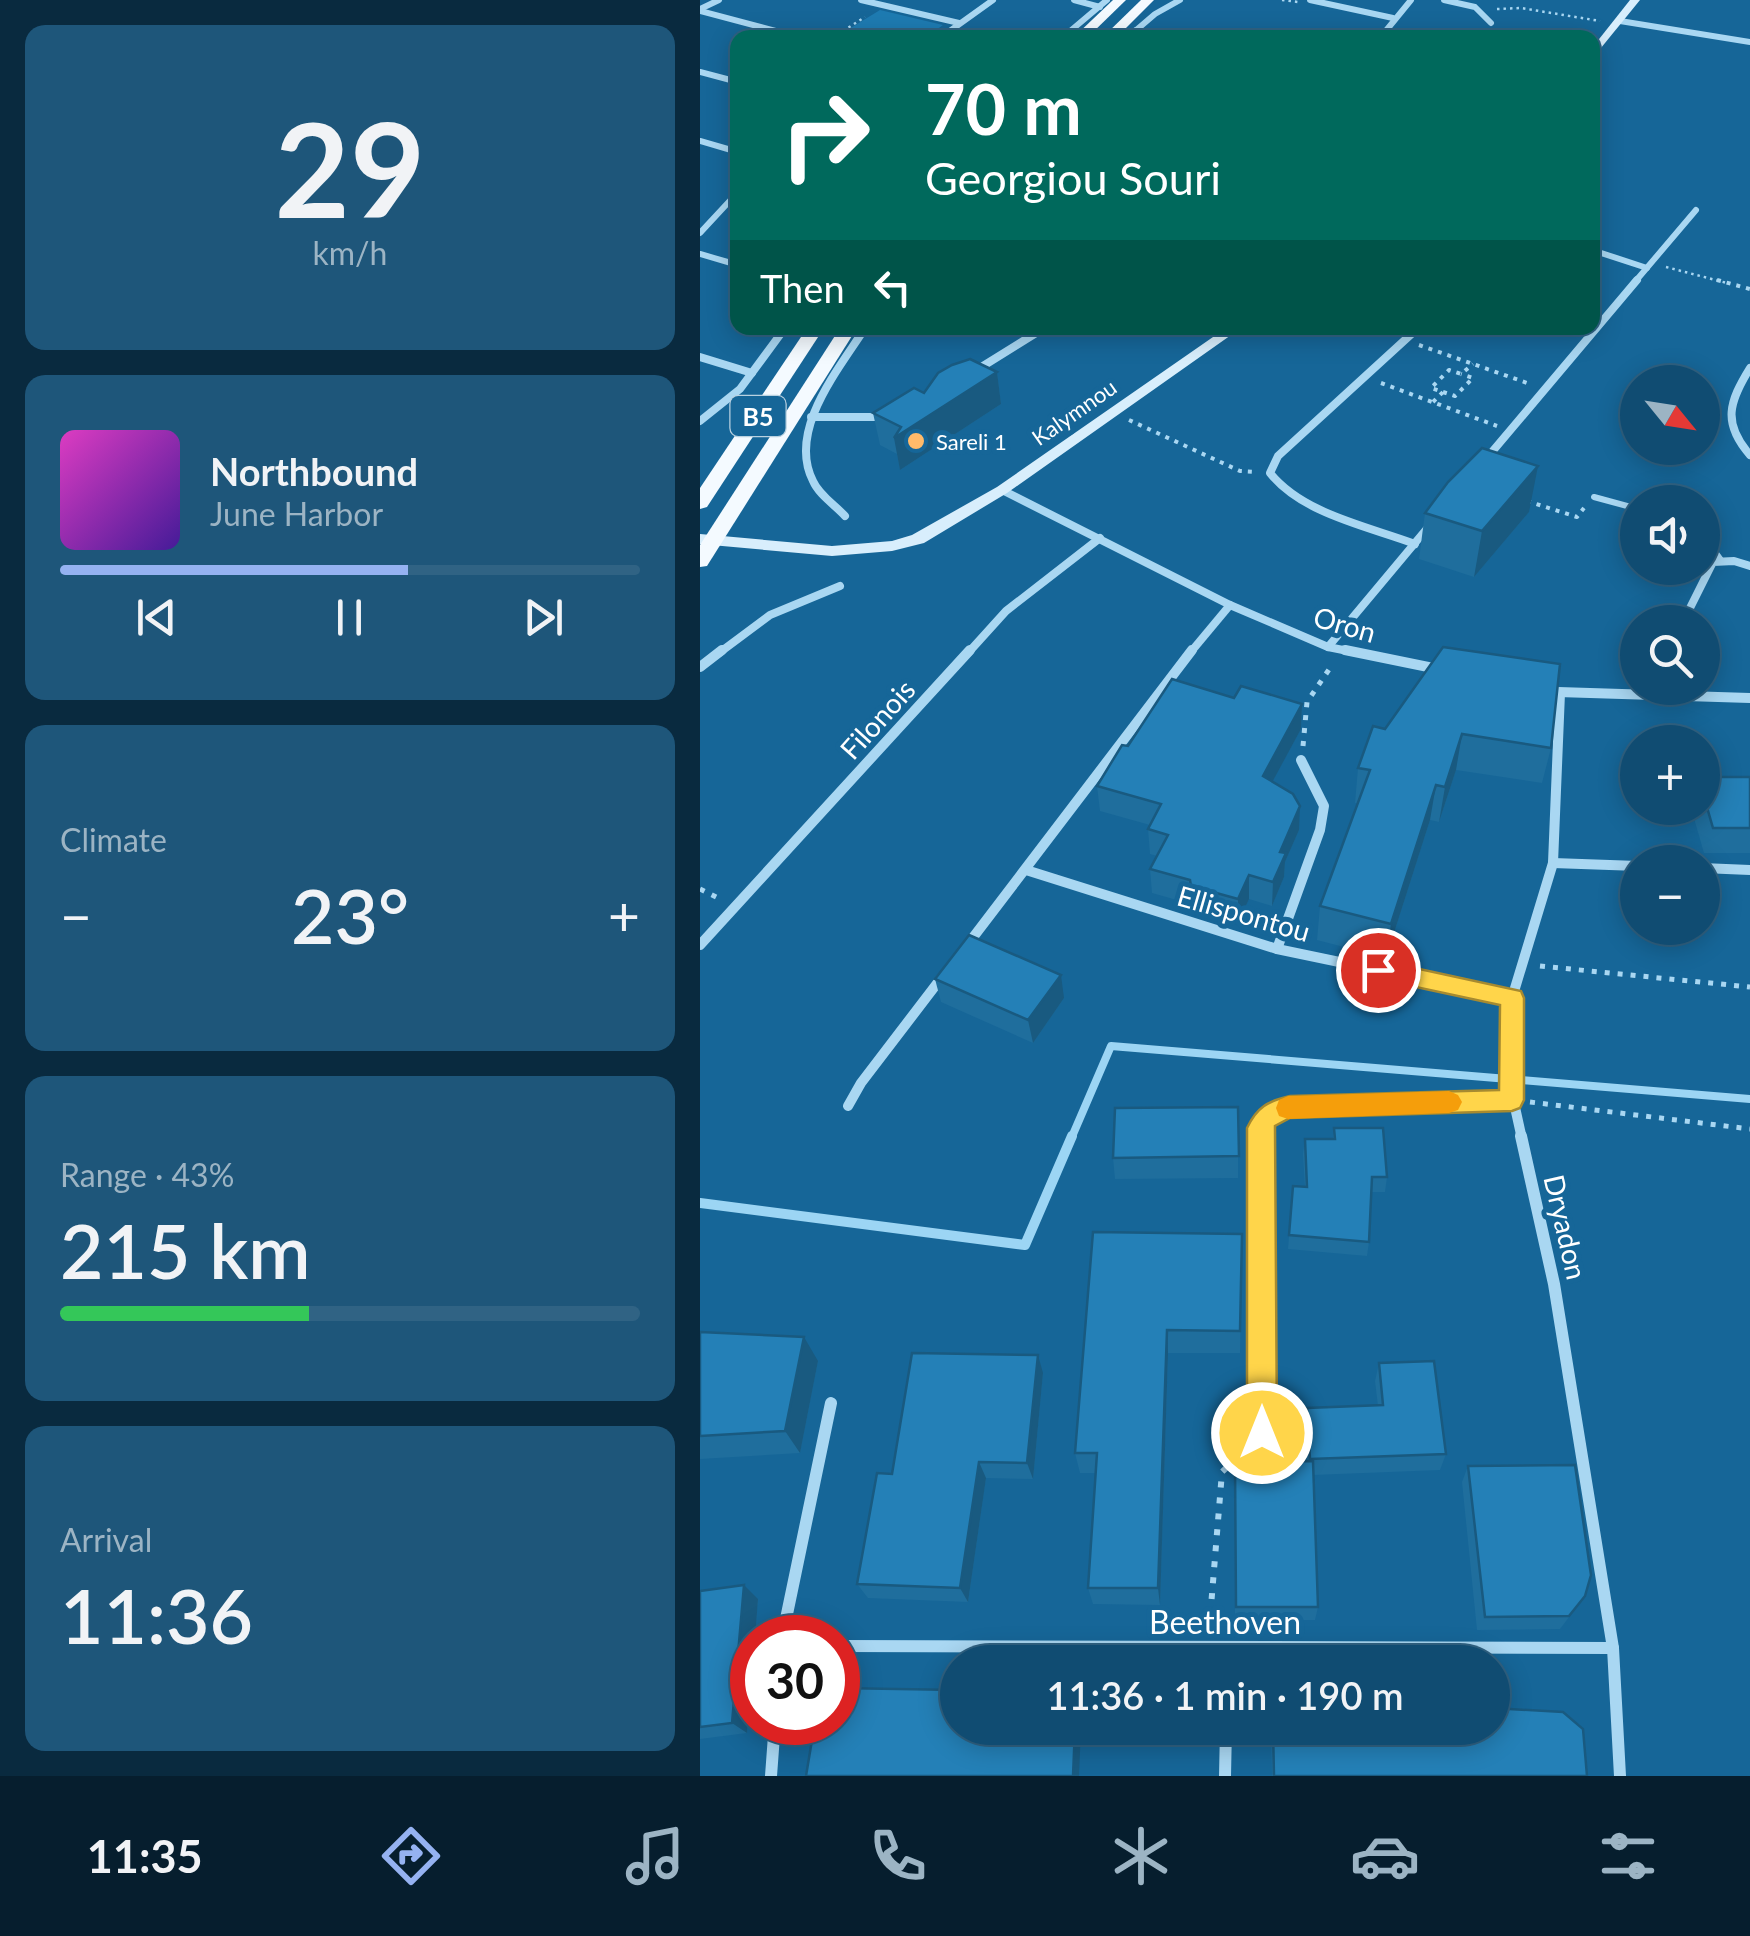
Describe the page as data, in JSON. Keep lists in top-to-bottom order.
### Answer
{
  "streets": {
    "main road": ["B5"],
    "street": [
      "Kalymnou",
      "Oron",
      "Filonois",
      "Ellispontou",
      "Dryadon",
      "Beethoven"
    ]
  },
  "crossings": [
    ["Kalymnou", "B5"],
    ["Kalymnou", "Oron"],
    ["Oron", "Filonois"],
    ["Ellispontou", "Dryadon"],
    ["Dryadon", "Beethoven"]
  ],
  "places": ["Sareli 1"],
  "north": "bottom right",
  "page": {
    "tile": [
      ["29", "km/h"],
      "Climate",
      ["Range · 43%", "215 km"],
      ["Arrival", "11:36"]
    ],
    "turn": ["70 m", "Georgiou Souri"],
    "then": "Then",
    "map_buttons": ["+", "−"],
    "song": ["Northbound", "June Harbor"],
    "heat": ["−", "23°", "+"],
    "limit": "30",
    "trip": "11:36 · 1 min · 190 m",
    "tabs": "11:35"
  }
}
